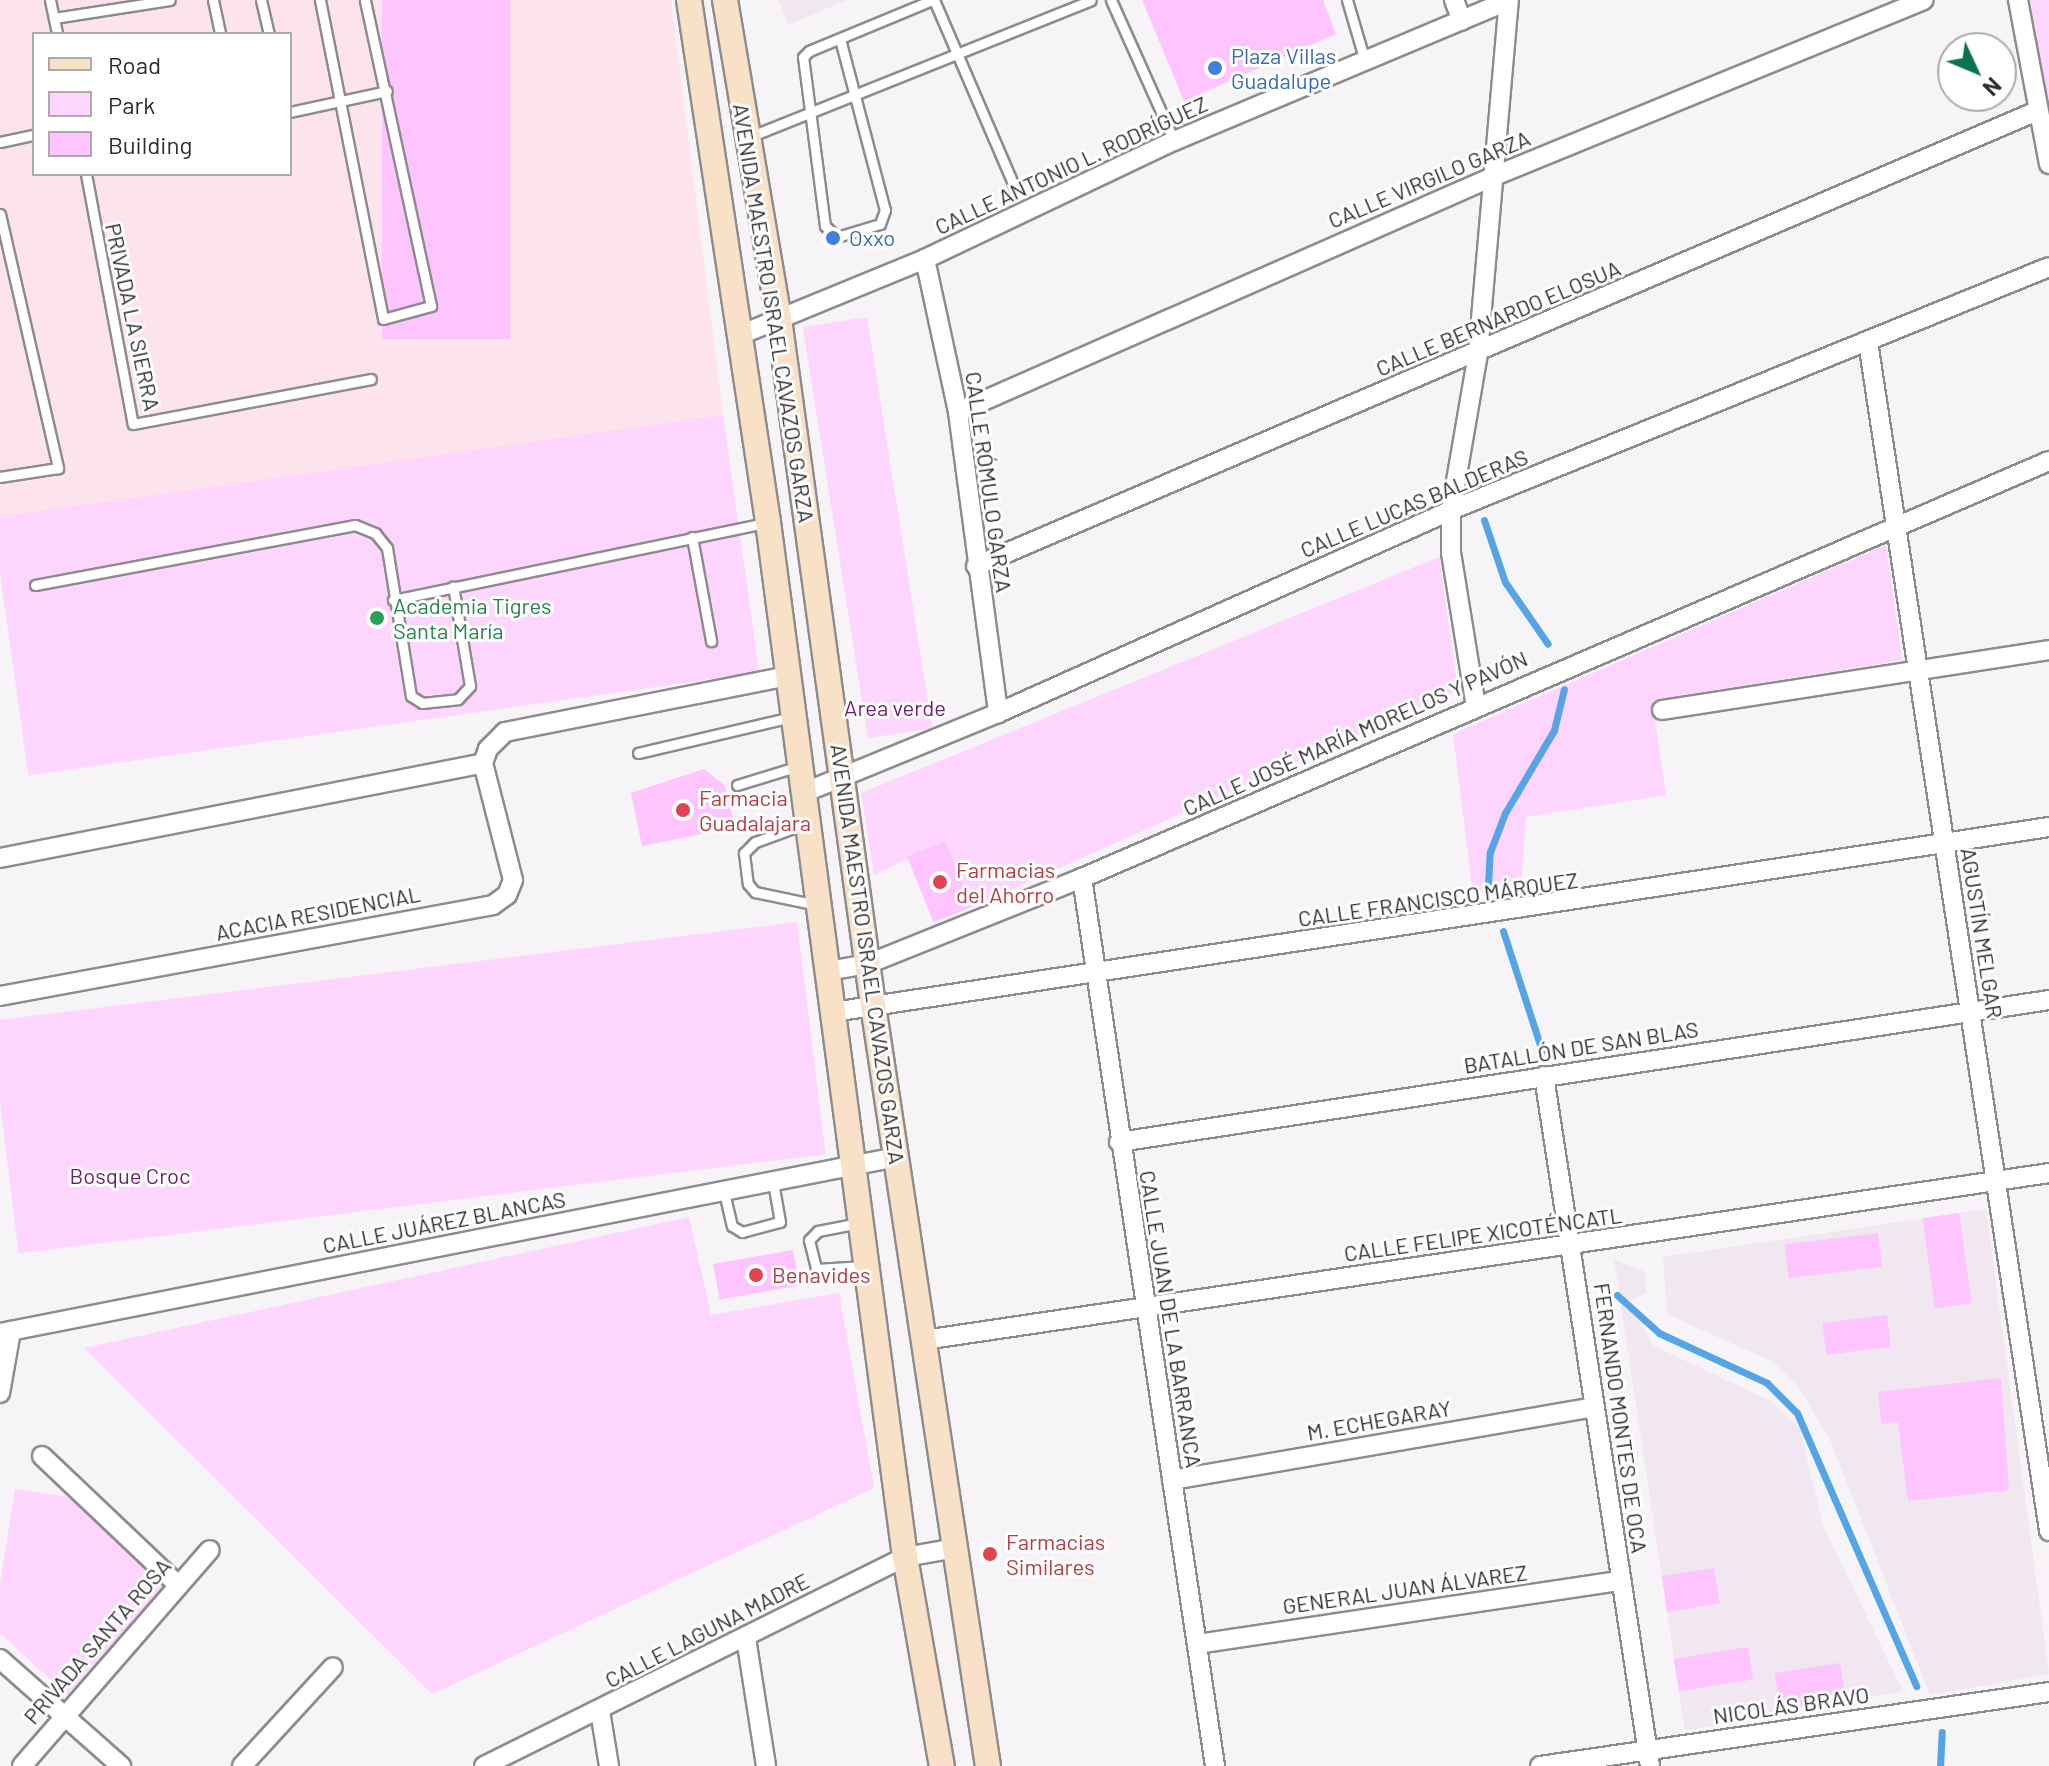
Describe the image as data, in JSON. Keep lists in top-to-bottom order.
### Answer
{
  "streets": {
    "main road": ["AVENIDA MAESTRO ISRAEL CAVAZOS GARZA"],
    "street": [
      "CALLE ANTONIO L. RODRÍGUEZ",
      "CALLE VIRGILO GARZA",
      "CALLE BERNARDO ELOSUA",
      "CALLE RÓMULO GARZA",
      "CALLE LUCAS BALDERAS",
      "CALLE JOSÉ MARÍA MORELOS Y PAVÓN",
      "CALLE FRANCISCO MÁRQUEZ",
      "ACACIA RESIDENCIAL",
      "AGUSTÍN MELGAR",
      "BATALLÓN DE SAN BLAS",
      "CALLE JUÁREZ BLANCAS",
      "CALLE FELIPE XICOTÉNCATL",
      "CALLE JUAN DE LA BARRANCA",
      "FERNANDO MONTES DE OCA",
      "M. ECHEGARAY",
      "GENERAL JUAN ÁLVAREZ",
      "CALLE LAGUNA MADRE",
      "PRIVADA SANTA ROSA",
      "NICOLÁS BRAVO"
    ],
    "lane": ["PRIVADA LA SIERRA"]
  },
  "crossings": [
    ["CALLE ANTONIO L. RODRÍGUEZ", "AVENIDA MAESTRO ISRAEL CAVAZOS GARZA"],
    ["CALLE ANTONIO L. RODRÍGUEZ", "CALLE RÓMULO GARZA"],
    ["CALLE VIRGILO GARZA", "CALLE RÓMULO GARZA"],
    ["AVENIDA MAESTRO ISRAEL CAVAZOS GARZA", "CALLE LUCAS BALDERAS"],
    ["AVENIDA MAESTRO ISRAEL CAVAZOS GARZA", "CALLE JOSÉ MARÍA MORELOS Y PAVÓN"],
    ["AVENIDA MAESTRO ISRAEL CAVAZOS GARZA", "CALLE FRANCISCO MÁRQUEZ"],
    ["AVENIDA MAESTRO ISRAEL CAVAZOS GARZA", "CALLE JUÁREZ BLANCAS"],
    ["AVENIDA MAESTRO ISRAEL CAVAZOS GARZA", "CALLE FELIPE XICOTÉNCATL"],
    ["AVENIDA MAESTRO ISRAEL CAVAZOS GARZA", "CALLE LAGUNA MADRE"],
    ["CALLE BERNARDO ELOSUA", "CALLE RÓMULO GARZA"],
    ["CALLE RÓMULO GARZA", "CALLE LUCAS BALDERAS"],
    ["CALLE LUCAS BALDERAS", "AGUSTÍN MELGAR"],
    ["CALLE JOSÉ MARÍA MORELOS Y PAVÓN", "AGUSTÍN MELGAR"],
    ["CALLE JOSÉ MARÍA MORELOS Y PAVÓN", "CALLE JUAN DE LA BARRANCA"],
    ["CALLE FRANCISCO MÁRQUEZ", "AGUSTÍN MELGAR"],
    ["CALLE FRANCISCO MÁRQUEZ", "CALLE JUAN DE LA BARRANCA"],
    ["AGUSTÍN MELGAR", "BATALLÓN DE SAN BLAS"],
    ["AGUSTÍN MELGAR", "CALLE FELIPE XICOTÉNCATL"],
    ["BATALLÓN DE SAN BLAS", "CALLE JUAN DE LA BARRANCA"],
    ["BATALLÓN DE SAN BLAS", "FERNANDO MONTES DE OCA"],
    ["CALLE FELIPE XICOTÉNCATL", "CALLE JUAN DE LA BARRANCA"],
    ["CALLE FELIPE XICOTÉNCATL", "FERNANDO MONTES DE OCA"],
    ["CALLE JUAN DE LA BARRANCA", "M. ECHEGARAY"],
    ["CALLE JUAN DE LA BARRANCA", "GENERAL JUAN ÁLVAREZ"],
    ["FERNANDO MONTES DE OCA", "M. ECHEGARAY"],
    ["FERNANDO MONTES DE OCA", "GENERAL JUAN ÁLVAREZ"],
    ["FERNANDO MONTES DE OCA", "NICOLÁS BRAVO"]
  ],
  "parks": ["Area verde", "Bosque Croc"],
  "places": [
    "Plaza Villas Guadalupe",
    "Oxxo",
    "Academia Tigres Santa María",
    "Farmacia Guadalajara",
    "Farmacias del Ahorro",
    "Benavides",
    "Farmacias Similares"
  ],
  "legend": ["Road", "Park", "Building"],
  "north": "bottom right"
}
